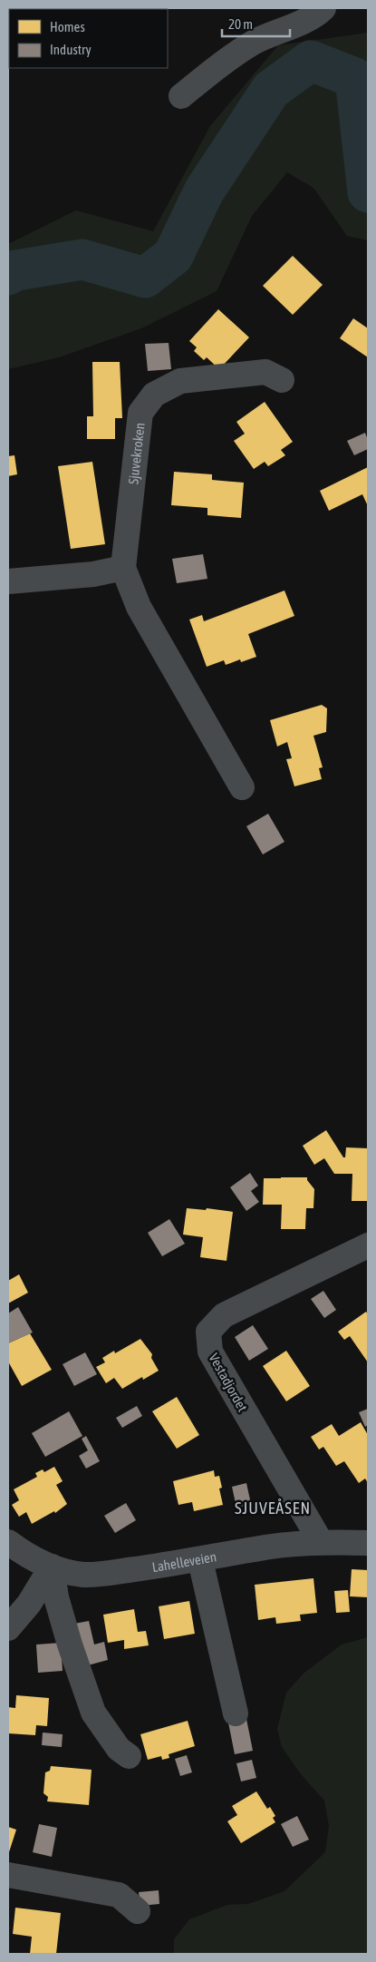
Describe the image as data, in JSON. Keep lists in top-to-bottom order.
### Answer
{
  "streets": {
    "street": ["Sjuvekroken", "Vestadjordet", "Lahelleveien"]
  },
  "crossings": [
    ["Vestadjordet", "Lahelleveien"]
  ],
  "districts": ["SJUVEÅSEN"],
  "legend": ["Homes", "Industry"],
  "scale_bar": "20 m"
}
